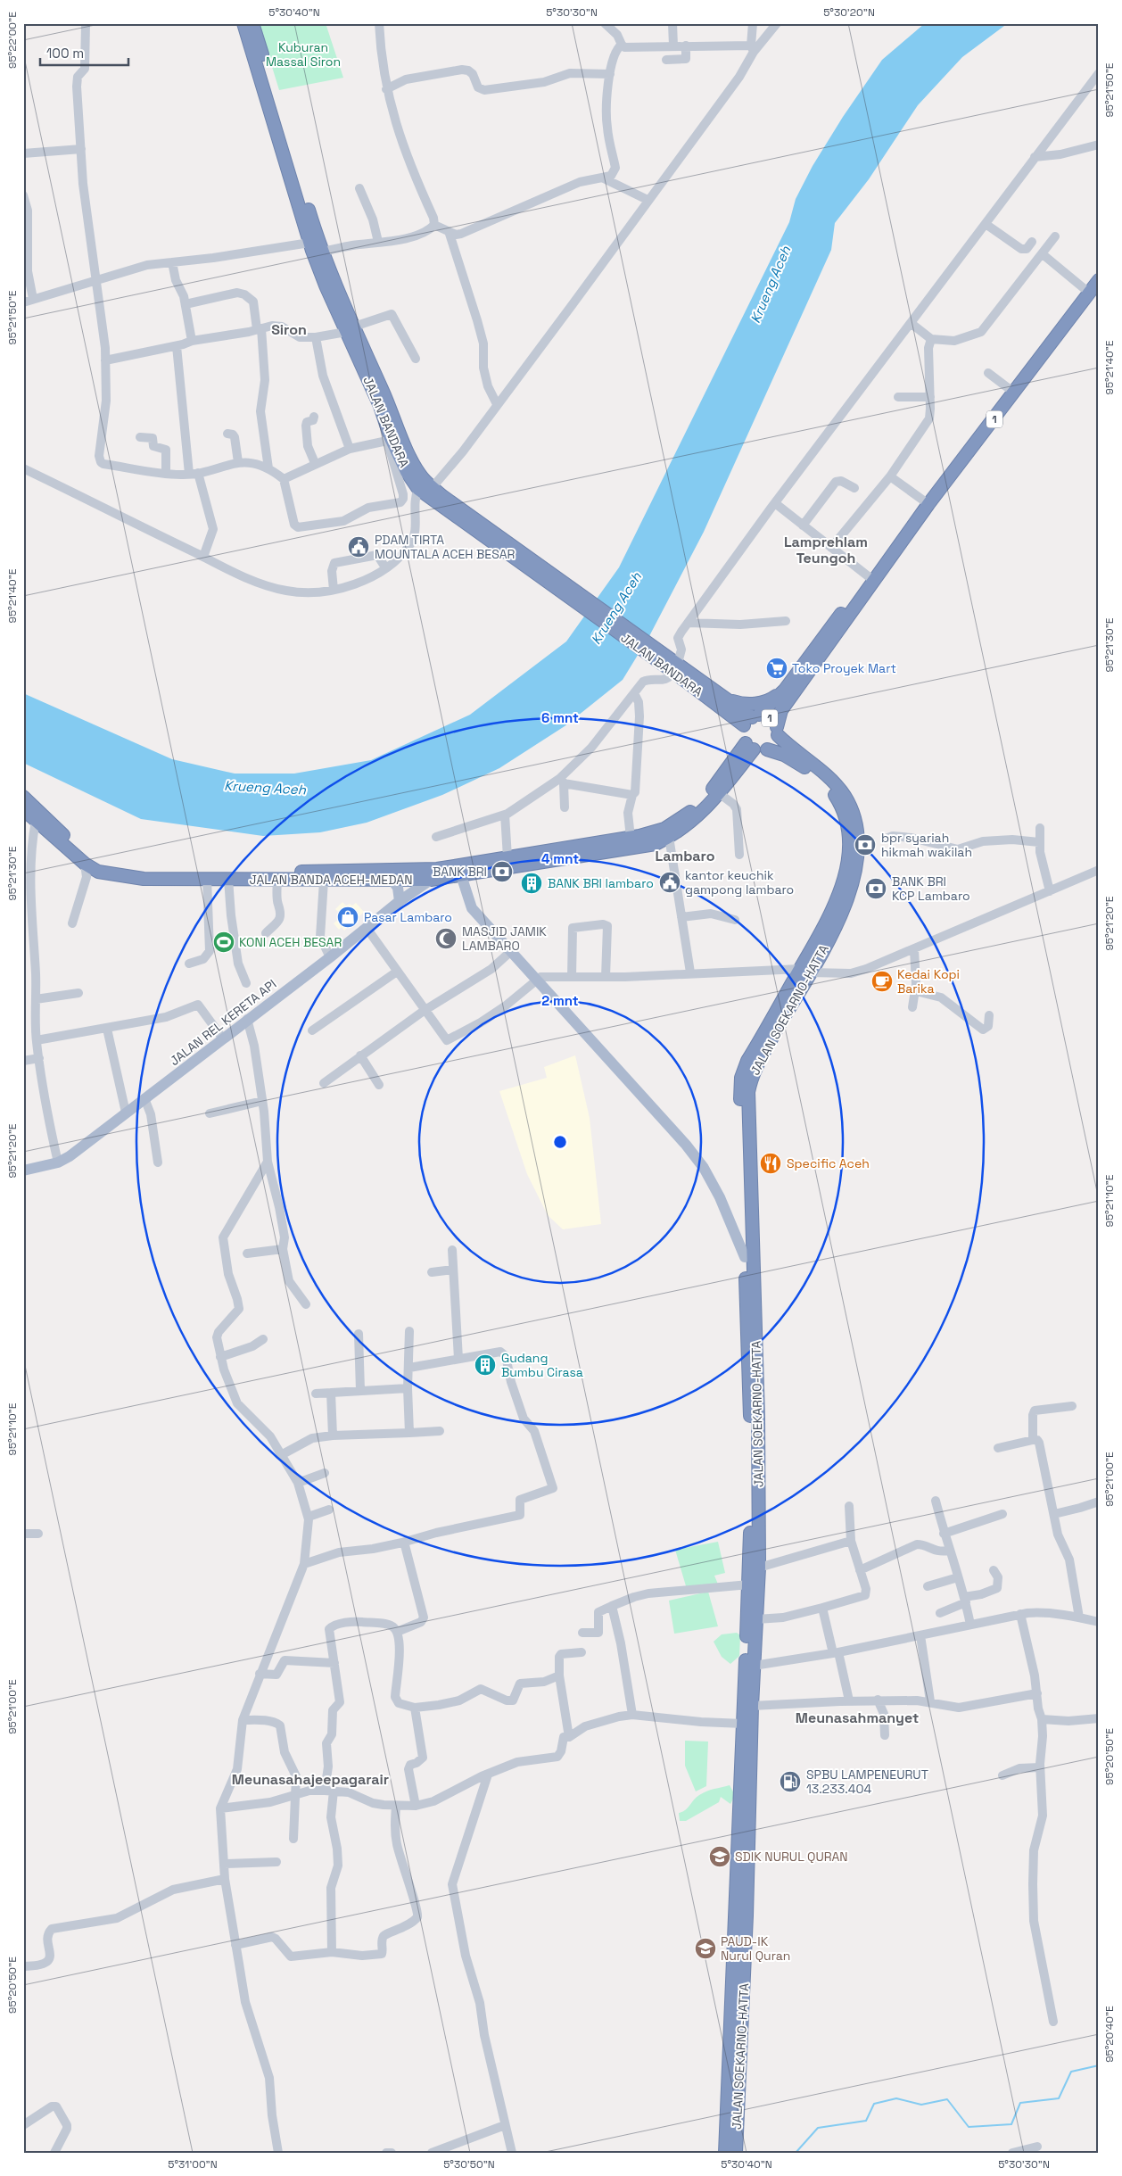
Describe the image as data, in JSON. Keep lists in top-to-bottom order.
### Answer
{
  "streets": {
    "highway": [
      "1",
      "JALAN BANDARA",
      "JALAN BANDA ACEH-MEDAN",
      "JALAN SOEKARNO-HATTA"
    ],
    "main road": ["JALAN REL KERETA API"]
  },
  "crossings": [
    ["1", "JALAN BANDARA"],
    ["1", "JALAN BANDA ACEH-MEDAN"],
    ["1", "JALAN SOEKARNO-HATTA"],
    ["JALAN BANDARA", "JALAN BANDA ACEH-MEDAN"],
    ["JALAN BANDARA", "JALAN SOEKARNO-HATTA"],
    ["JALAN BANDA ACEH-MEDAN", "JALAN SOEKARNO-HATTA"],
    ["JALAN BANDA ACEH-MEDAN", "JALAN REL KERETA API"]
  ],
  "districts": [
    "Siron",
    "Lamprehlam Teungoh",
    "Lambaro",
    "Meunasahmanyet",
    "Meunasahajeepagarair"
  ],
  "water": ["Krueng Aceh"],
  "parks": ["Kuburan Massal Siron"],
  "places": {
    "public building": ["PDAM TIRTA MOUNTALA ACEH BESAR", "kantor keuchik gampong lambaro"],
    "supermarket": ["Toko Proyek Mart"],
    "bank": ["bpr syariah hikmah wakilah", "BANK BRI", "BANK BRI KCP Lambaro"],
    "building": ["BANK BRI lambaro", "Gudang Bumbu Cirasa"],
    "shop": ["Pasar Lambaro"],
    "mosque": ["MASJID JAMIK LAMBARO"],
    "sports": ["KONI ACEH BESAR"],
    "cafe": ["Kedai Kopi Barika"],
    "restaurant": ["Specific Aceh"],
    "fuel station": ["SPBU LAMPENEURUT 13.233.404"],
    "school or university": ["SDIK NURUL QURAN", "PAUD-IK Nurul Quran"]
  },
  "scale_bar": "100 m",
  "coordinates": [
    "5°30'40\"N",
    "5°30'30\"N",
    "5°30'20\"N",
    "95°22'00\"E",
    "95°21'50\"E",
    "95°21'40\"E",
    "95°21'30\"E",
    "95°21'20\"E",
    "95°21'10\"E",
    "95°21'00\"E",
    "95°20'50\"E",
    "95°20'40\"E",
    "5°31'00\"N",
    "5°30'50\"N"
  ],
  "rings": ["6 mnt", "4 mnt", "2 mnt"]
}
